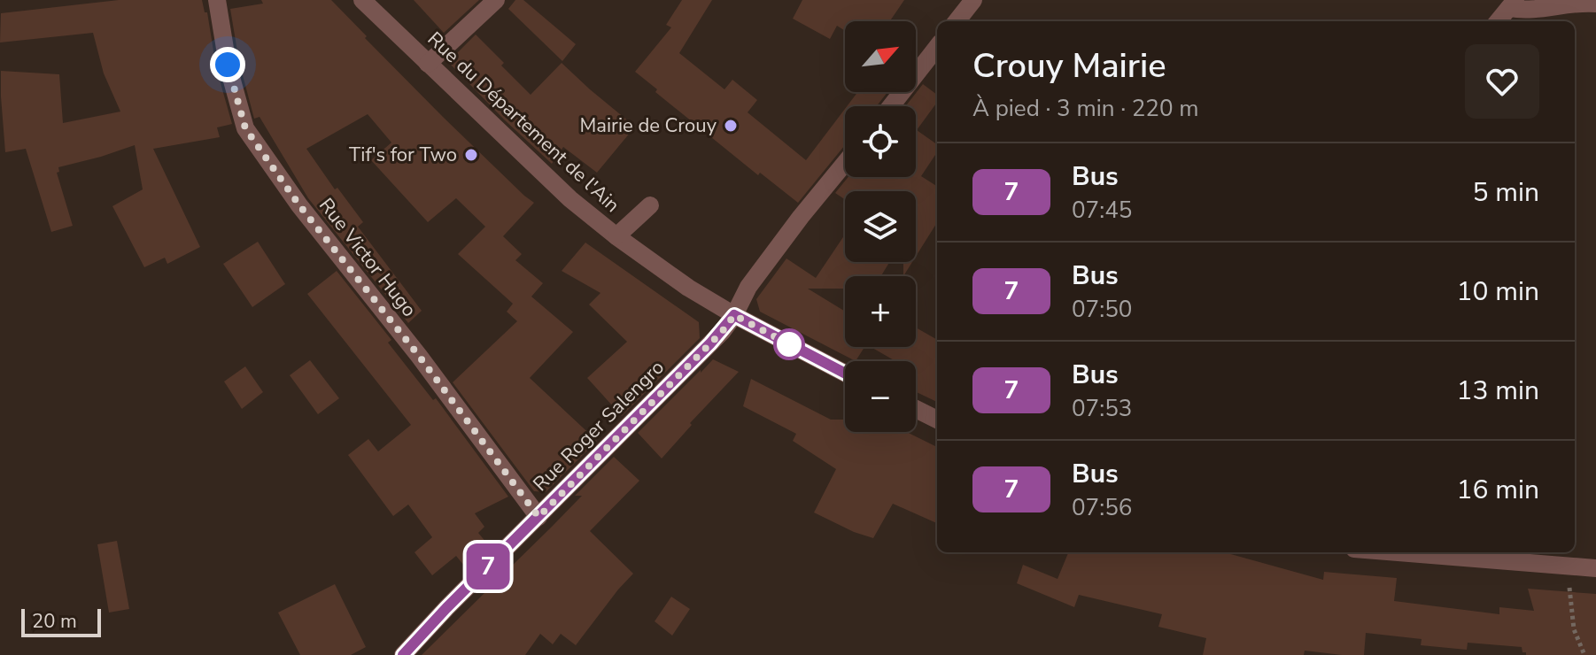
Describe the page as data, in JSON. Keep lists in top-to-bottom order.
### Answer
{
  "streets": {
    "street": ["Rue du Département de l'Ain", "Rue Victor Hugo", "Rue Roger Salengro"]
  },
  "crossings": [
    ["Rue du Département de l'Ain", "Rue Roger Salengro"],
    ["Rue Victor Hugo", "Rue Roger Salengro"]
  ],
  "places": ["Mairie de Crouy", "Tif's for Two"],
  "lines": ["bus line 7"],
  "scale_bar": "20 m",
  "north": "top right",
  "page": {
    "on_map": "7",
    "map_buttons": ["+", "−"],
    "heading": ["Crouy Mairie", "À pied · 3 min · 220 m"],
    "list": [
      {
        "mark": "7",
        "name": "Bus",
        "note": "07:45",
        "value": "5 min"
      },
      {
        "mark": "7",
        "name": "Bus",
        "note": "07:50",
        "value": "10 min"
      },
      {
        "mark": "7",
        "name": "Bus",
        "note": "07:53",
        "value": "13 min"
      },
      {
        "mark": "7",
        "name": "Bus",
        "note": "07:56",
        "value": "16 min"
      }
    ],
    "scale": "20 m"
  }
}
